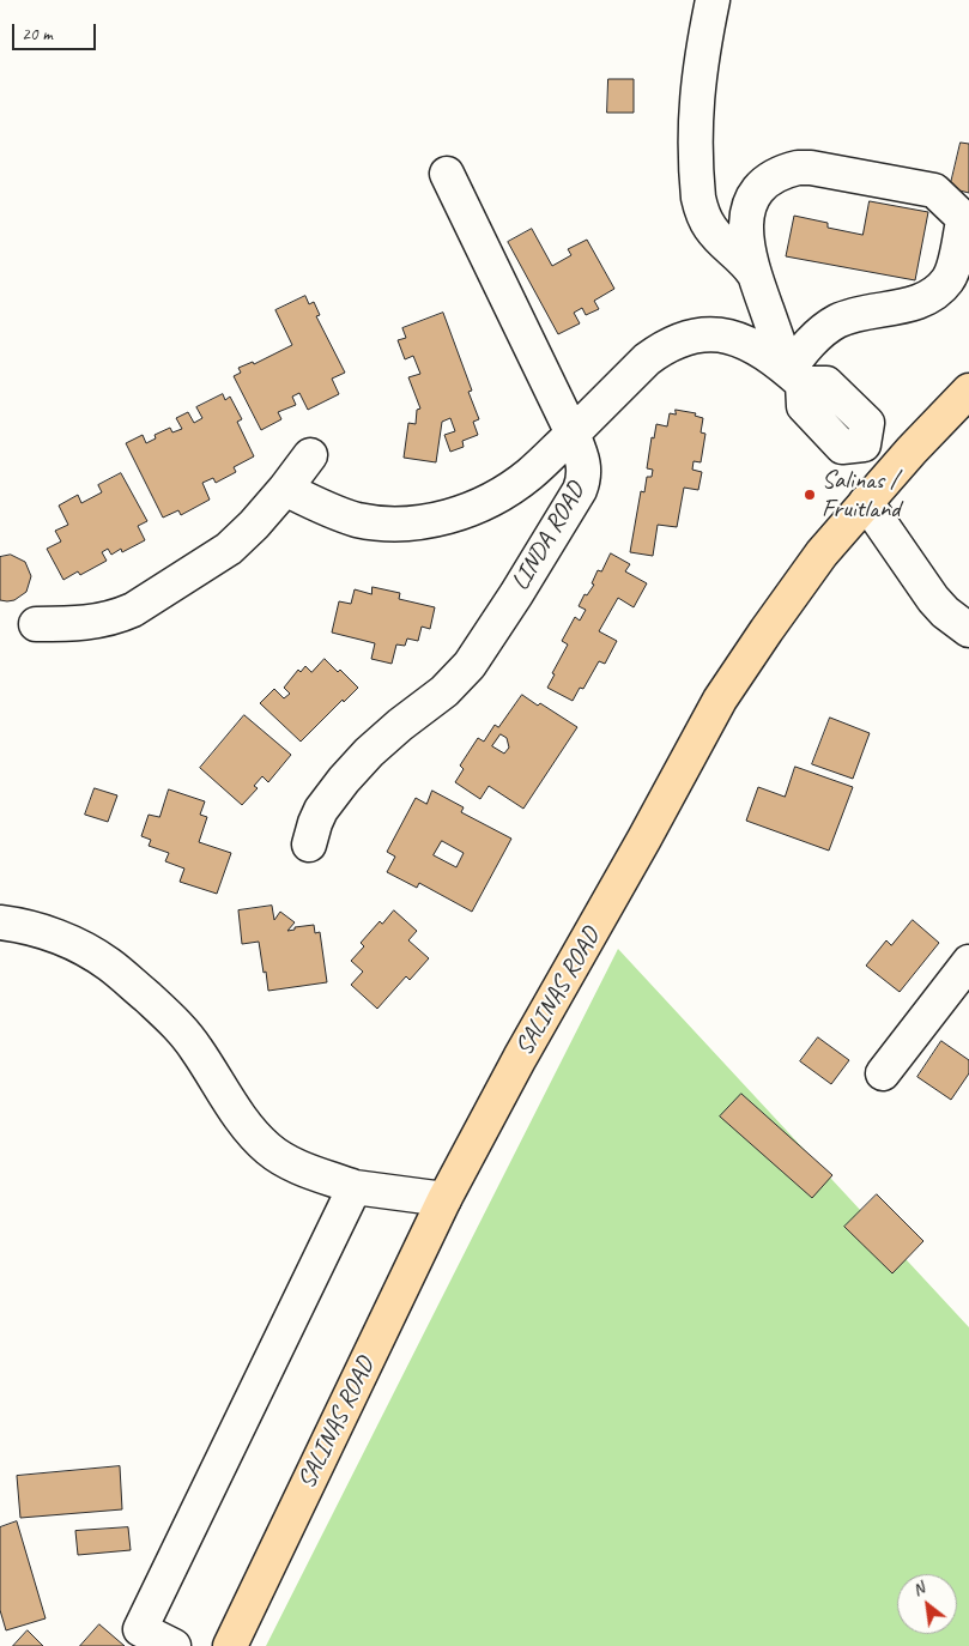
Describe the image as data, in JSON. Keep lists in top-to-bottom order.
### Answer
{
  "streets": {
    "main road": ["SALINAS ROAD"],
    "street": ["LINDA ROAD"]
  },
  "places": ["Salinas / Fruitland"],
  "scale_bar": "20 m",
  "north": "top left"
}
